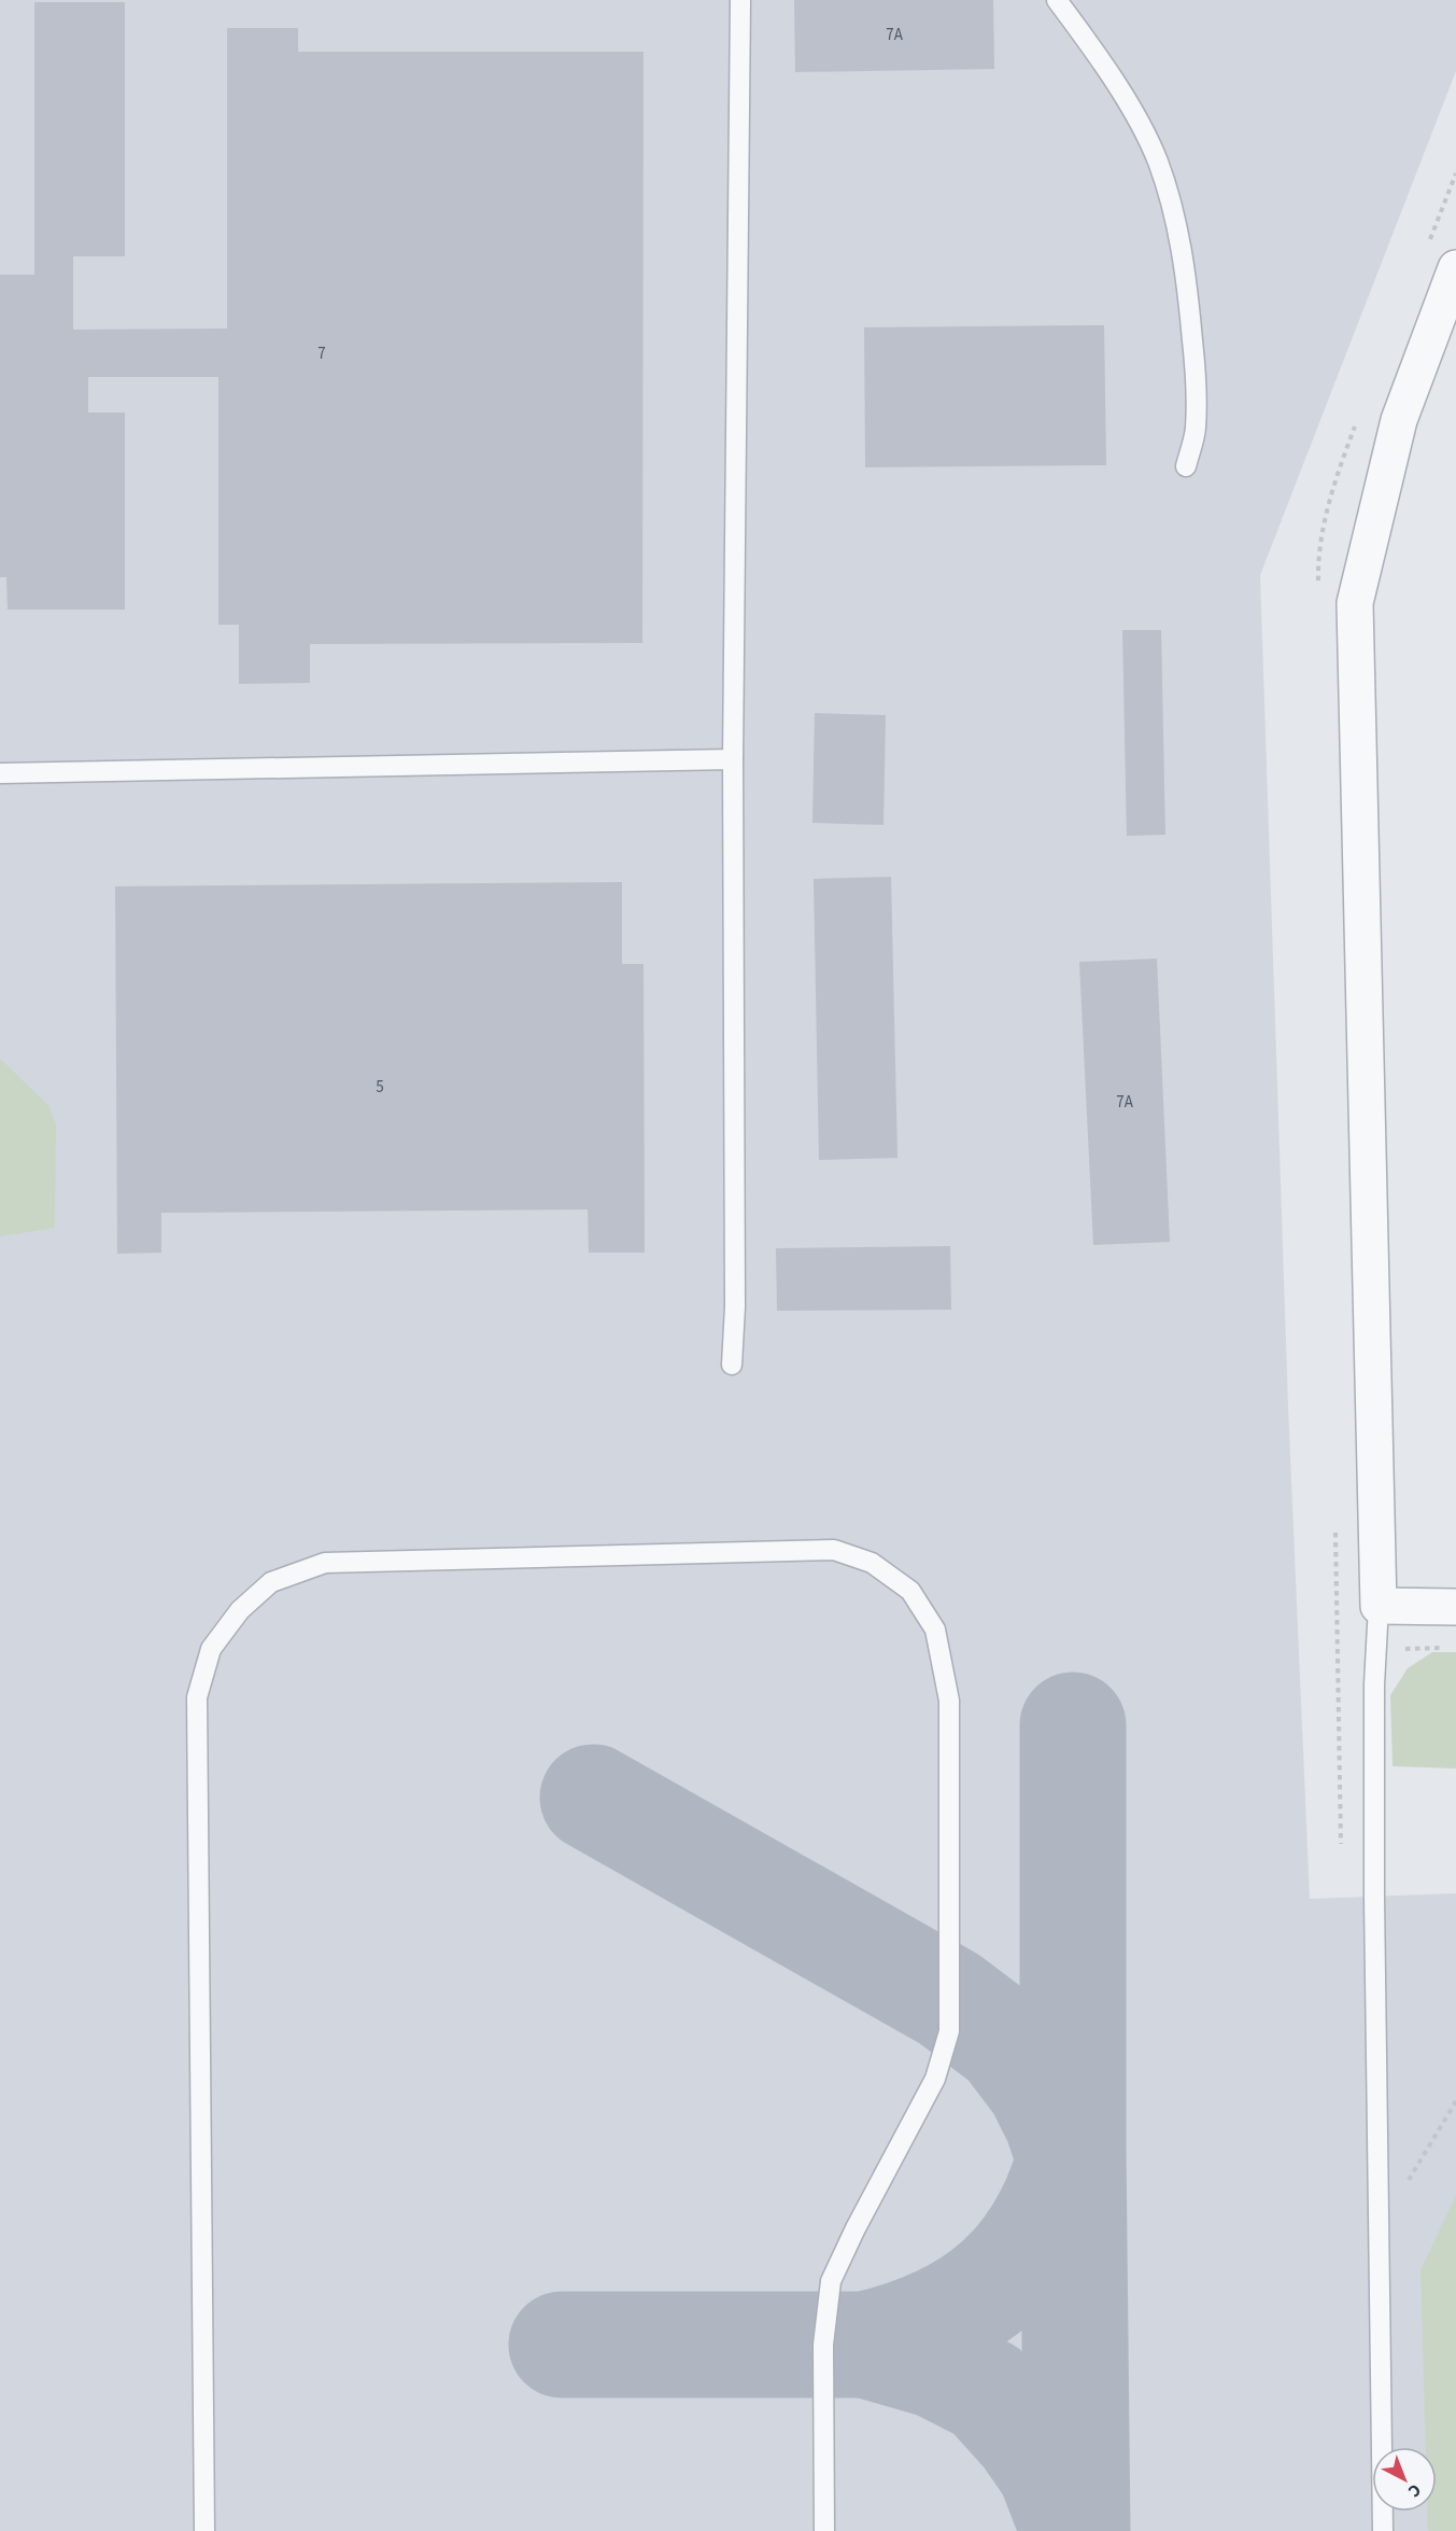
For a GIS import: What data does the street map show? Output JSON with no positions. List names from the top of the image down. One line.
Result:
{"house_numbers":["7А","7","5","7А"],"north":"bottom right"}
